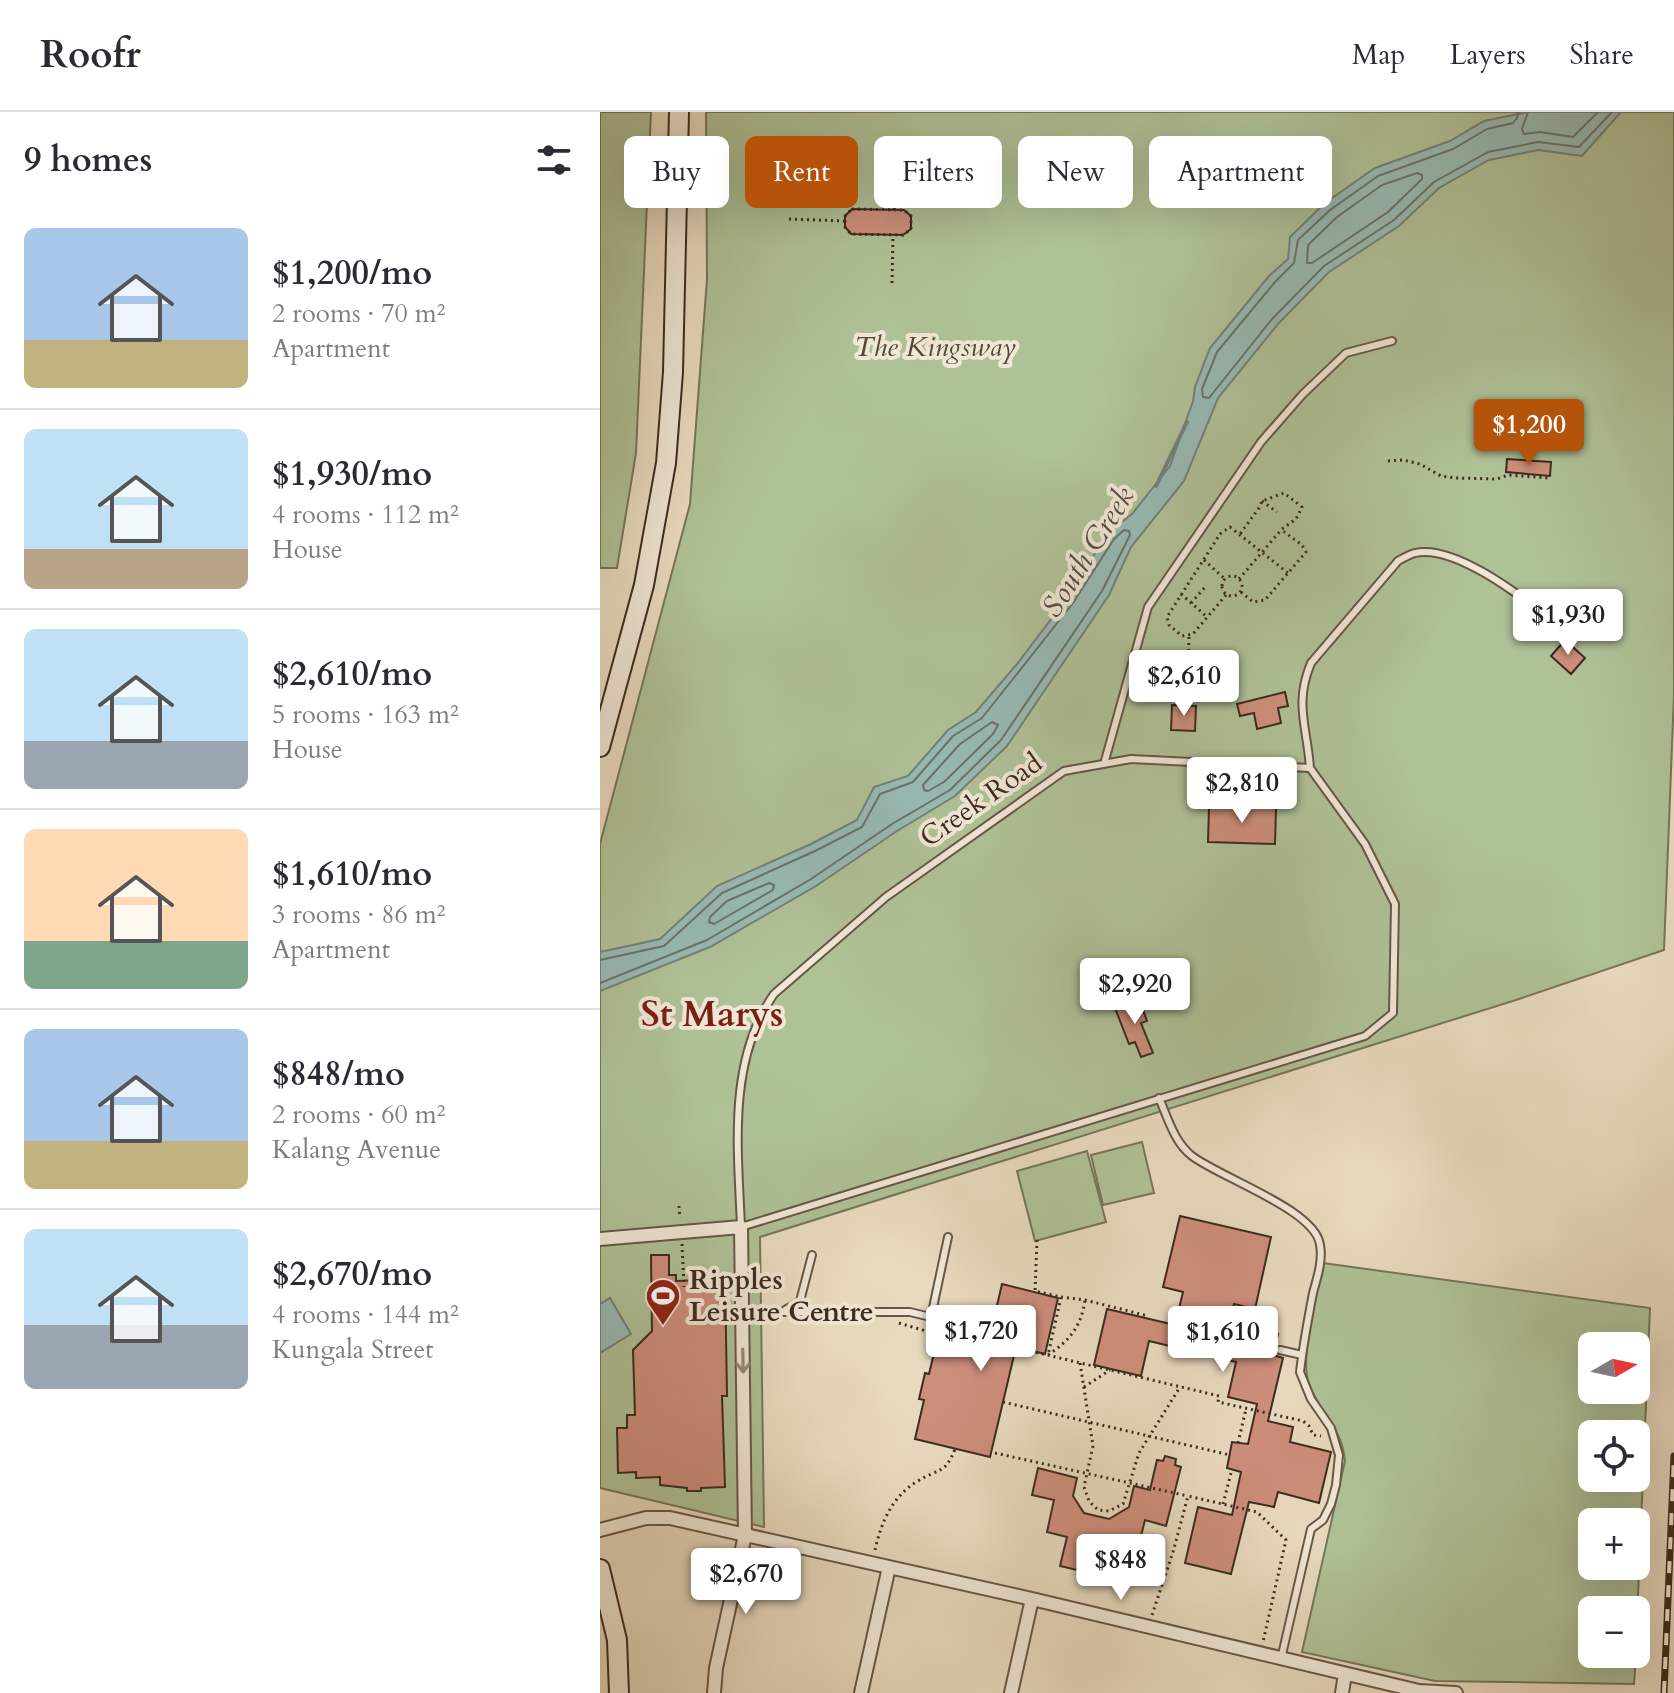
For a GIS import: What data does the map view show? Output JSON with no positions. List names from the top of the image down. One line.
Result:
{"streets":{"lane":["Creek Road"]},"districts":["St Marys"],"water":["South Creek"],"parks":["The Kingsway"],"places":{"sports":["Ripples Leisure Centre"]},"north":"right","page":{"header":"Roofr","nav":["Map","Layers","Share"],"heading":"9 homes","chip":["Buy","Rent","Filters","New","Apartment"],"list":[{"name":"$1,200/mo","note":"2 rooms · 70 m² · Apartment"},{"name":"$1,930/mo","note":"4 rooms · 112 m² · House"},{"name":"$2,610/mo","note":"5 rooms · 163 m² · House"},{"name":"$1,610/mo","note":"3 rooms · 86 m² · Apartment"},{"name":"$848/mo","note":"2 rooms · 60 m² · Kalang Avenue"},{"name":"$2,670/mo","note":"4 rooms · 144 m² · Kungala Street"}],"price":["$1,200","$1,930","$2,610","$2,810","$2,920","$1,720","$1,610","$848","$2,670"],"map_buttons":["+","−"]}}
